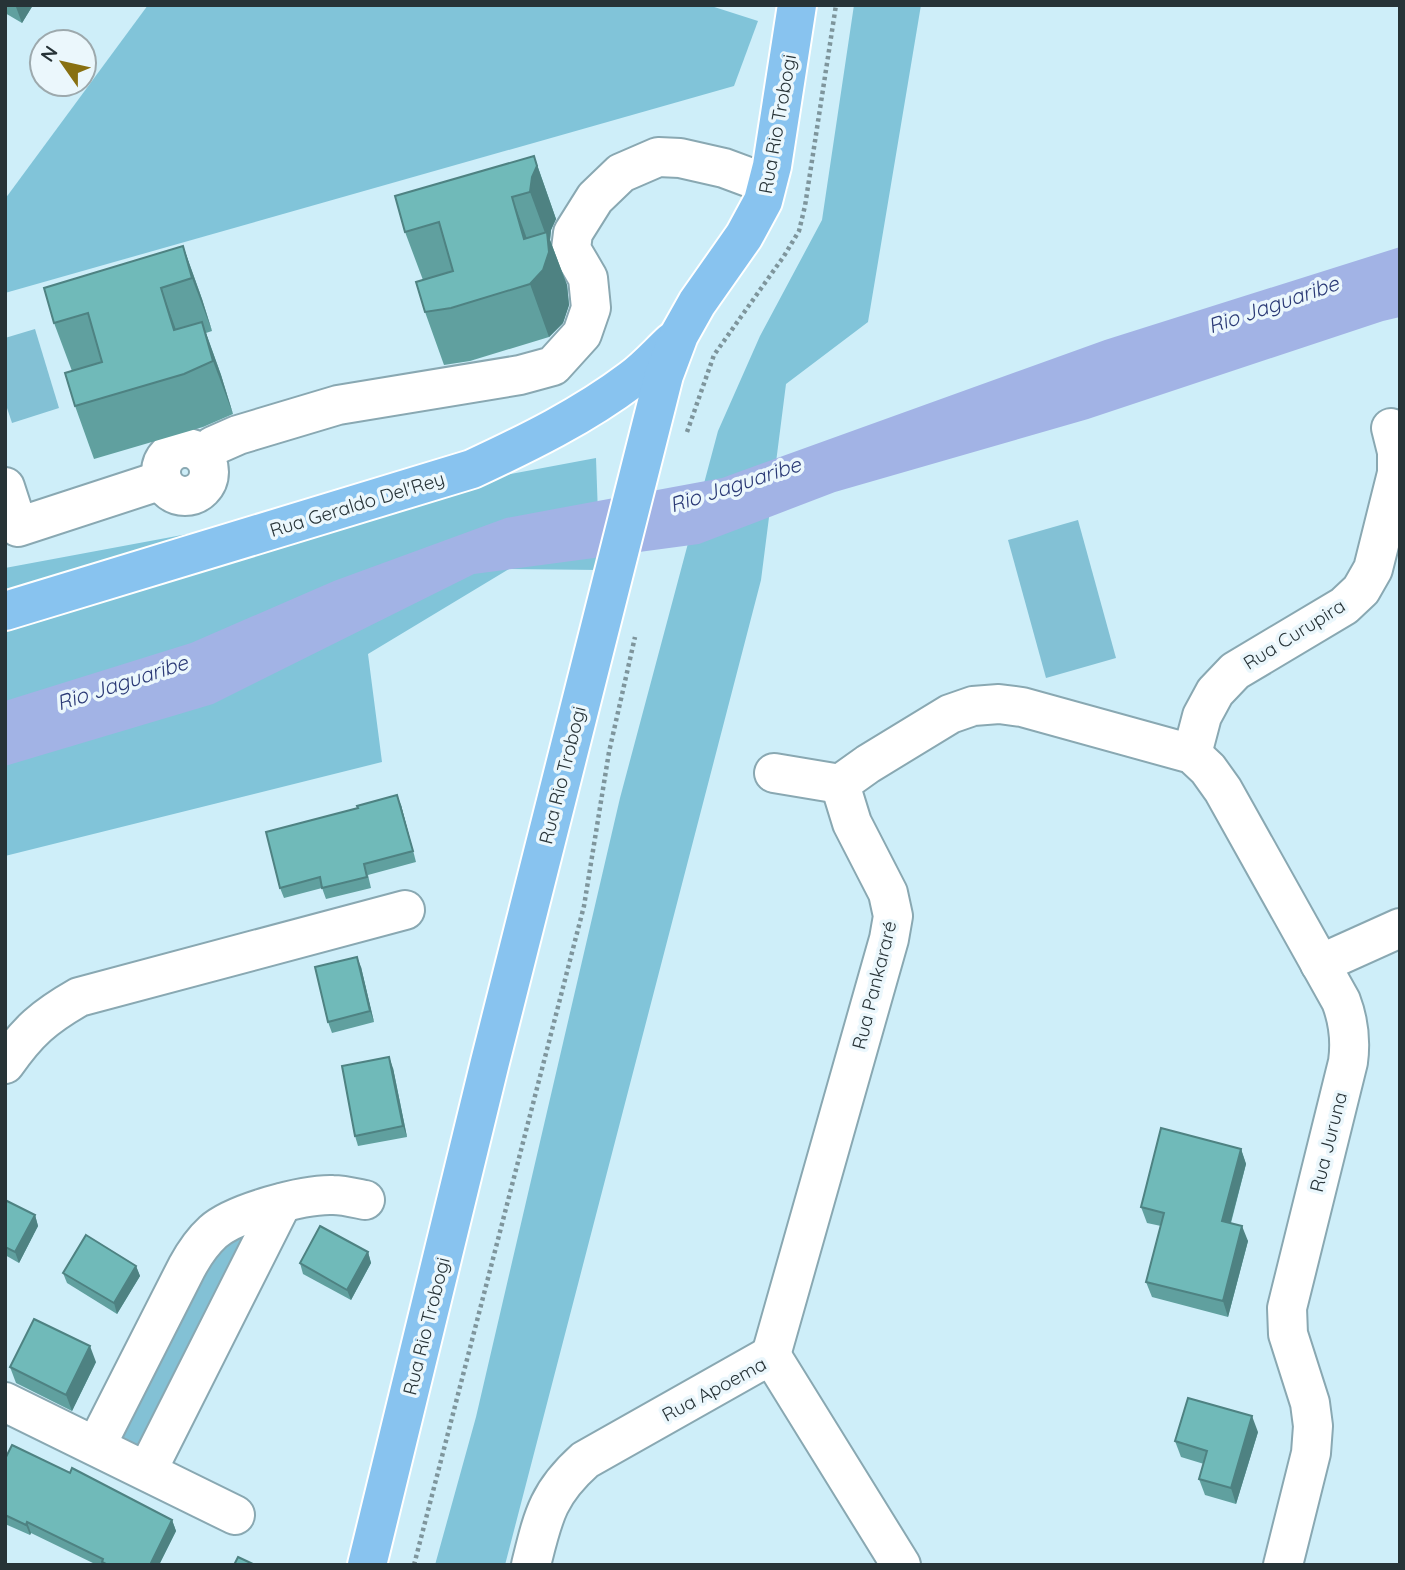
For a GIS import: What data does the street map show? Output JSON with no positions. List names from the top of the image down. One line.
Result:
{"streets":{"main road":["Rua Rio Trobogi","Rua Geraldo Del'Rey"],"street":["Rua Curupira","Rua Pankararé","Rua Juruna","Rua Apoema"]},"crossings":[["Rua Rio Trobogi","Rua Geraldo Del'Rey"],["Rua Curupira","Rua Juruna"],["Rua Pankararé","Rua Apoema"]],"water":["Rio Jaguaribe"],"north":"top left"}
